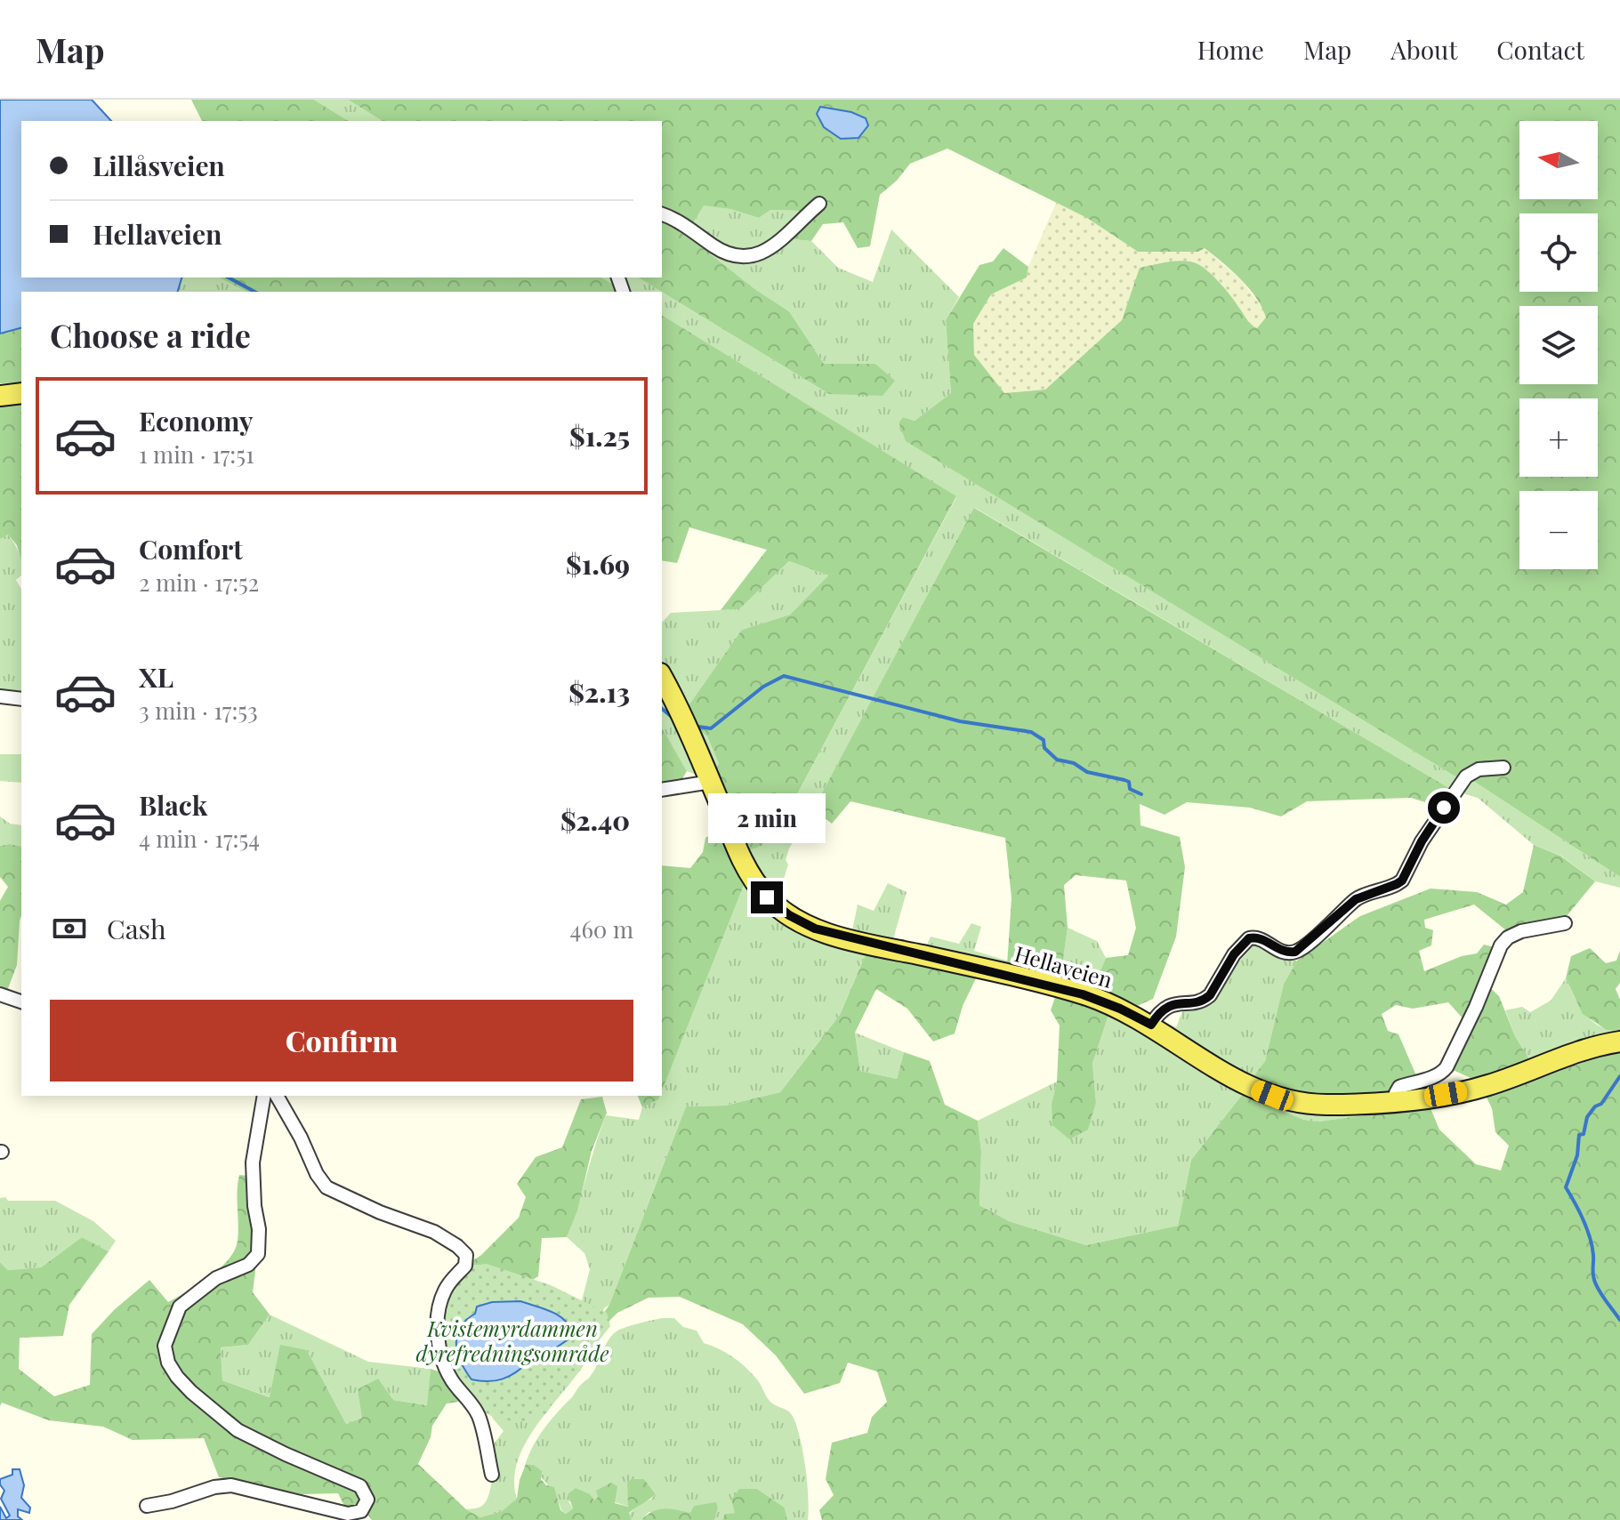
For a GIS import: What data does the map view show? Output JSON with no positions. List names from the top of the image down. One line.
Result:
{"streets":{"main road":["Hellaveien"]},"parks":["Kvistemyrdammen dyrefredningsområde"],"north":"left","page":{"header":"Map","nav":["Home","Map","About","Contact"],"map_buttons":["+","−"],"banner":["Lillåsveien","Hellaveien"],"heading":"Choose a ride","list":[{"name":"Economy","note":"1 min · 17:51","value":"$1.25"},{"name":"Comfort","note":"2 min · 17:52","value":"$1.69"},{"name":"XL","note":"3 min · 17:53","value":"$2.13"},{"name":"Black","note":"4 min · 17:54","value":"$2.40"}],"bubble":"2 min","pay":["Cash","460 m"],"buttons":"Confirm"}}
